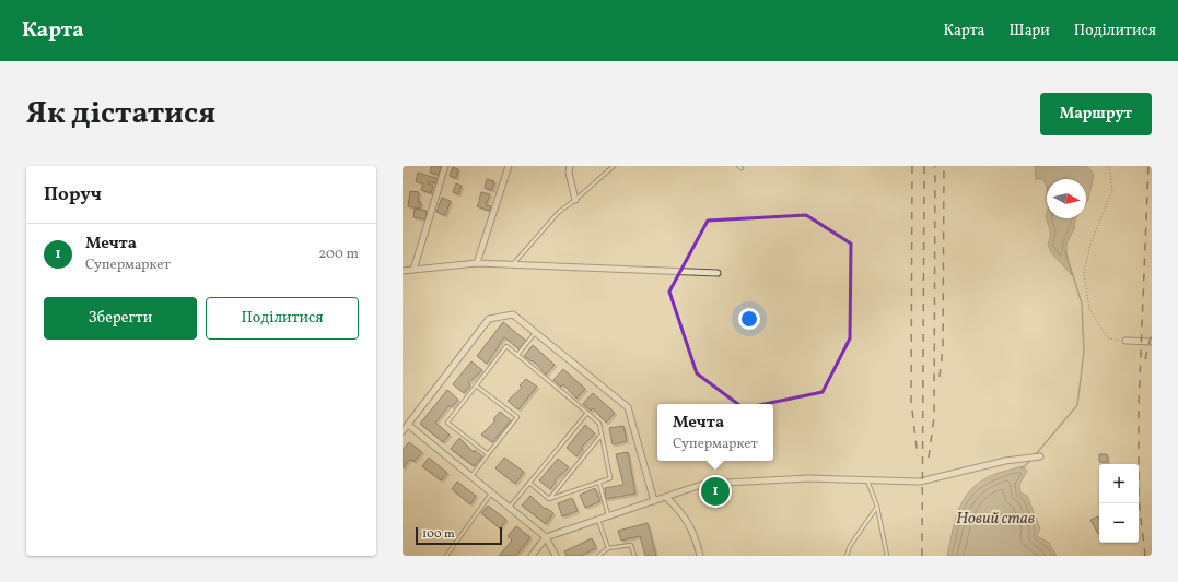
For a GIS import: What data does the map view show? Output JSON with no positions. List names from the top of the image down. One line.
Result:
{"water":["Новий став"],"scale_bar":"100 m","north":"right","page":{"header":"Карта","nav":["Карта","Шари","Поділитися"],"title":"Як дістатися","buttons":["Маршрут",["Зберегти","Поділитися"]],"heading":"Поруч","list":[{"mark":"1","name":"Мечта","note":"Супермаркет","value":"200 m"}],"popup":["Мечта","Супермаркет"],"map_buttons":["+","−"],"pins":"1","scale":"100 m"}}
